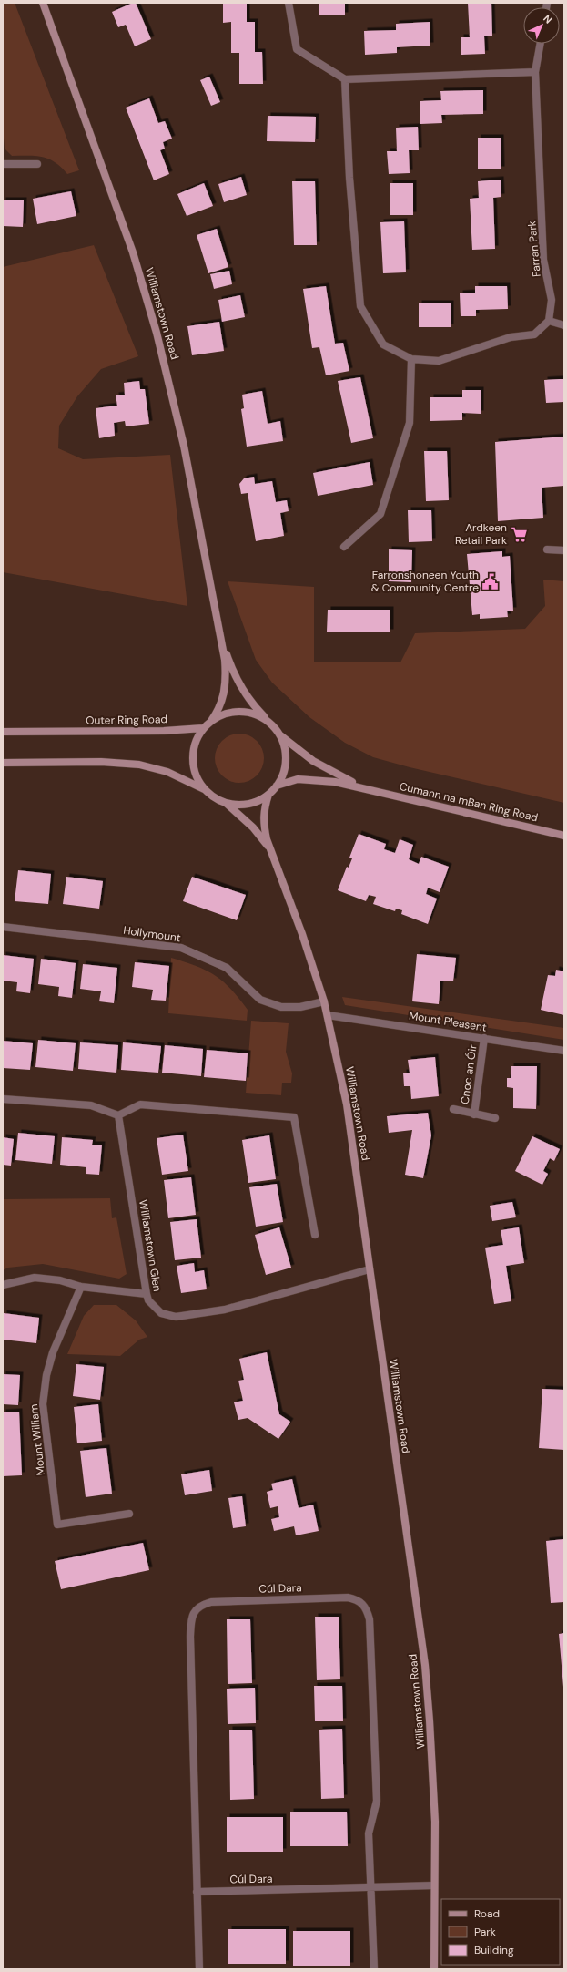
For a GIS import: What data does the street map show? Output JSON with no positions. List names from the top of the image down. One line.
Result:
{"streets":{"street":["Farran Park","Williamstown Road","Outer Ring Road","Cumann na mBan Ring Road","Hollymount","Mount Pleasent","Cnoc an Óir","Williamstown Glen","Mount William","Cúl Dara"]},"crossings":[["Williamstown Road","Outer Ring Road"],["Williamstown Road","Cumann na mBan Ring Road"],["Williamstown Road","Hollymount"],["Williamstown Road","Mount Pleasent"],["Williamstown Road","Williamstown Glen"],["Williamstown Road","Cúl Dara"],["Outer Ring Road","Cumann na mBan Ring Road"],["Mount Pleasent","Cnoc an Óir"]],"places":{"supermarket":["Ardkeen Retail Park"],"public building":["Farronshoneen Youth & Community Centre"]},"legend":["Road","Park","Building"],"north":"top right"}
